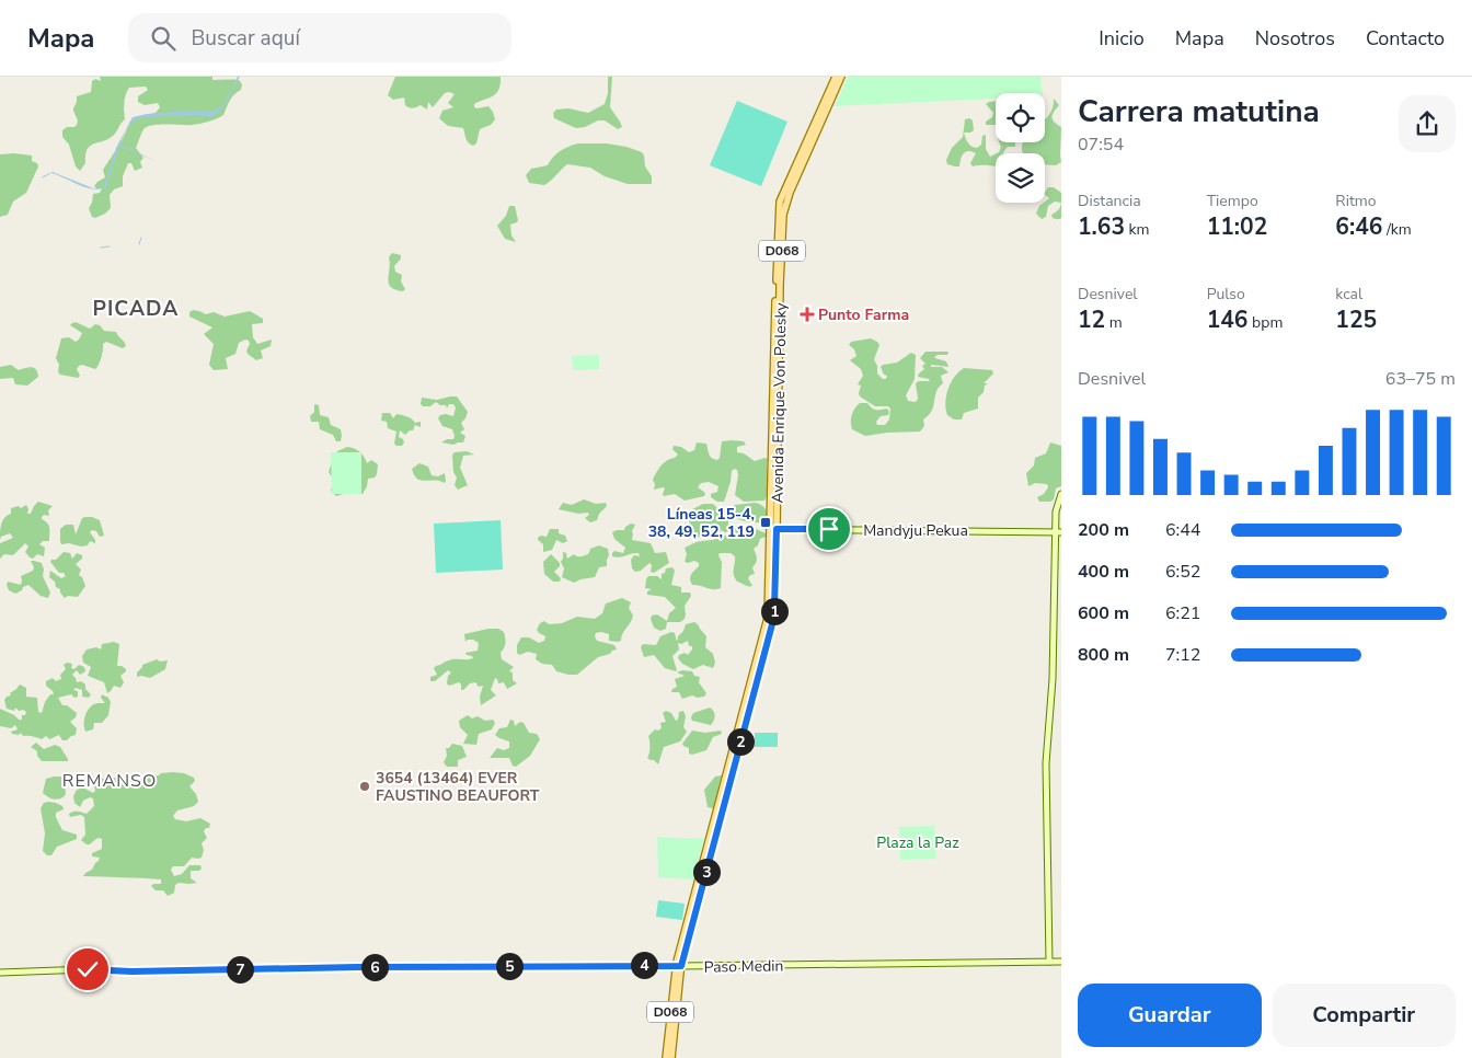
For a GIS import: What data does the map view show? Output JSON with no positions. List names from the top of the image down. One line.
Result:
{"streets":{"main road":["D068","Avenida Enrique Von Polesky"],"street":["Mandyju Pekua","Paso Medin"]},"crossings":[["Avenida Enrique Von Polesky","Mandyju Pekua"],["Avenida Enrique Von Polesky","Paso Medin"]],"districts":["PICADA","REMANSO"],"parks":["Plaza la Paz"],"places":{"health":["Punto Farma"],"transit":["Líneas 15-4, 38, 49, 52, 119"],"other":["3654 (13464) EVER FAUSTINO BEAUFORT"]},"page":{"header":"Mapa","search":"Buscar aquí","nav":["Inicio","Mapa","Nosotros","Contacto"],"heading":["Carrera matutina","07:54"],"stats":[["Distancia","1.63 km"],["Tiempo","11:02"],["Ritmo","6:46 /km"],["Desnivel","12 m"],["Pulso","146 bpm"],["kcal","125"]],"chart":["Desnivel","63–75 m"],"list":[{"name":"200 m","note":"6:44"},{"name":"400 m","note":"6:52"},{"name":"600 m","note":"6:21"},{"name":"800 m","note":"7:12"}],"pins":["1","2","3","4","5","6","7"],"buttons":["Guardar","Compartir"]}}
